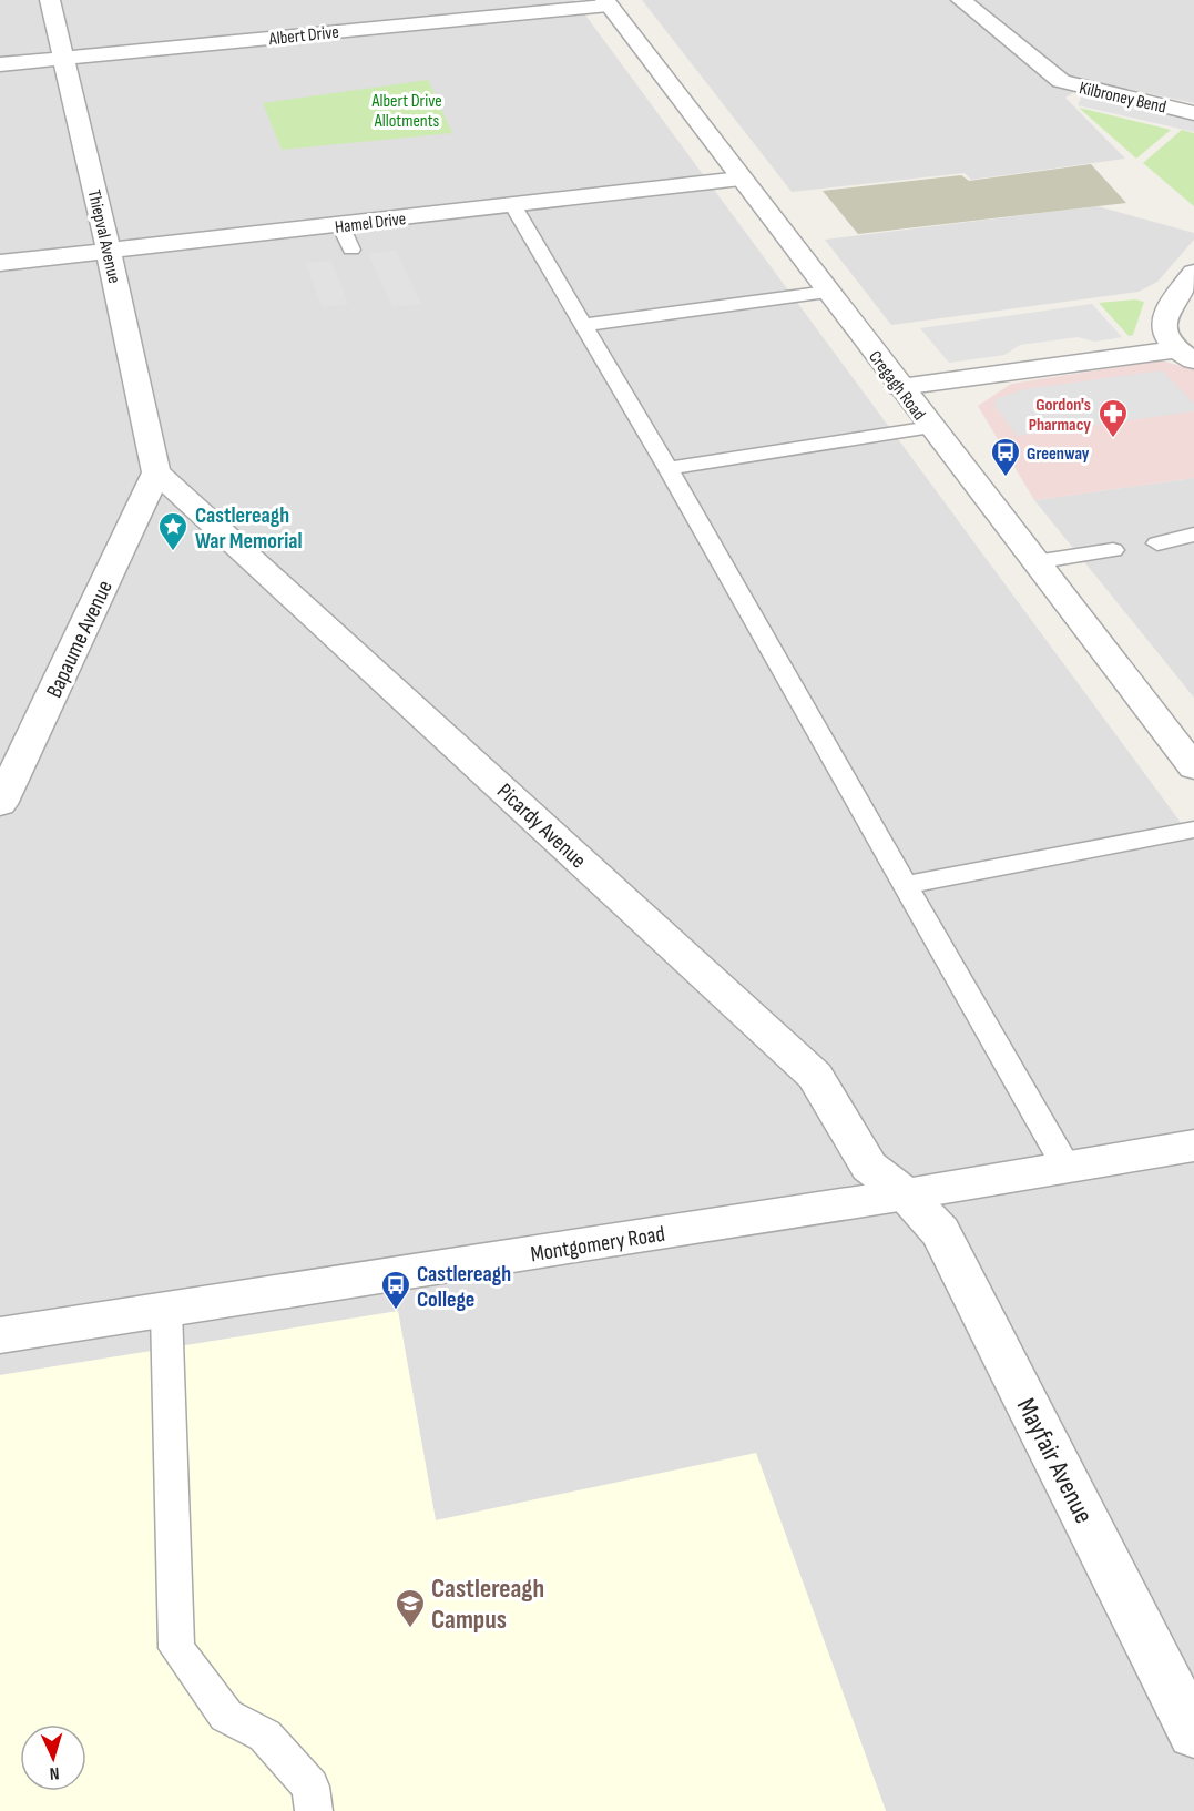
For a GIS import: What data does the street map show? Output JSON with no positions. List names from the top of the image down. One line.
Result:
{"streets":{"street":["Albert Drive","Kilbroney Bend","Hamel Drive","Thiepval Avenue","Cregagh Road","Bapaume Avenue","Picardy Avenue","Montgomery Road","Mayfair Avenue"]},"crossings":[["Albert Drive","Thiepval Avenue"],["Albert Drive","Cregagh Road"],["Hamel Drive","Thiepval Avenue"],["Hamel Drive","Cregagh Road"],["Thiepval Avenue","Bapaume Avenue"],["Thiepval Avenue","Picardy Avenue"],["Bapaume Avenue","Picardy Avenue"],["Picardy Avenue","Montgomery Road"],["Picardy Avenue","Mayfair Avenue"],["Montgomery Road","Mayfair Avenue"]],"parks":["Albert Drive Allotments"],"places":{"pharmacy":["Gordon's Pharmacy"],"bus stop":["Greenway","Castlereagh College"],"place":["Castlereagh War Memorial"],"school or university":["Castlereagh Campus"]},"north":"bottom"}
